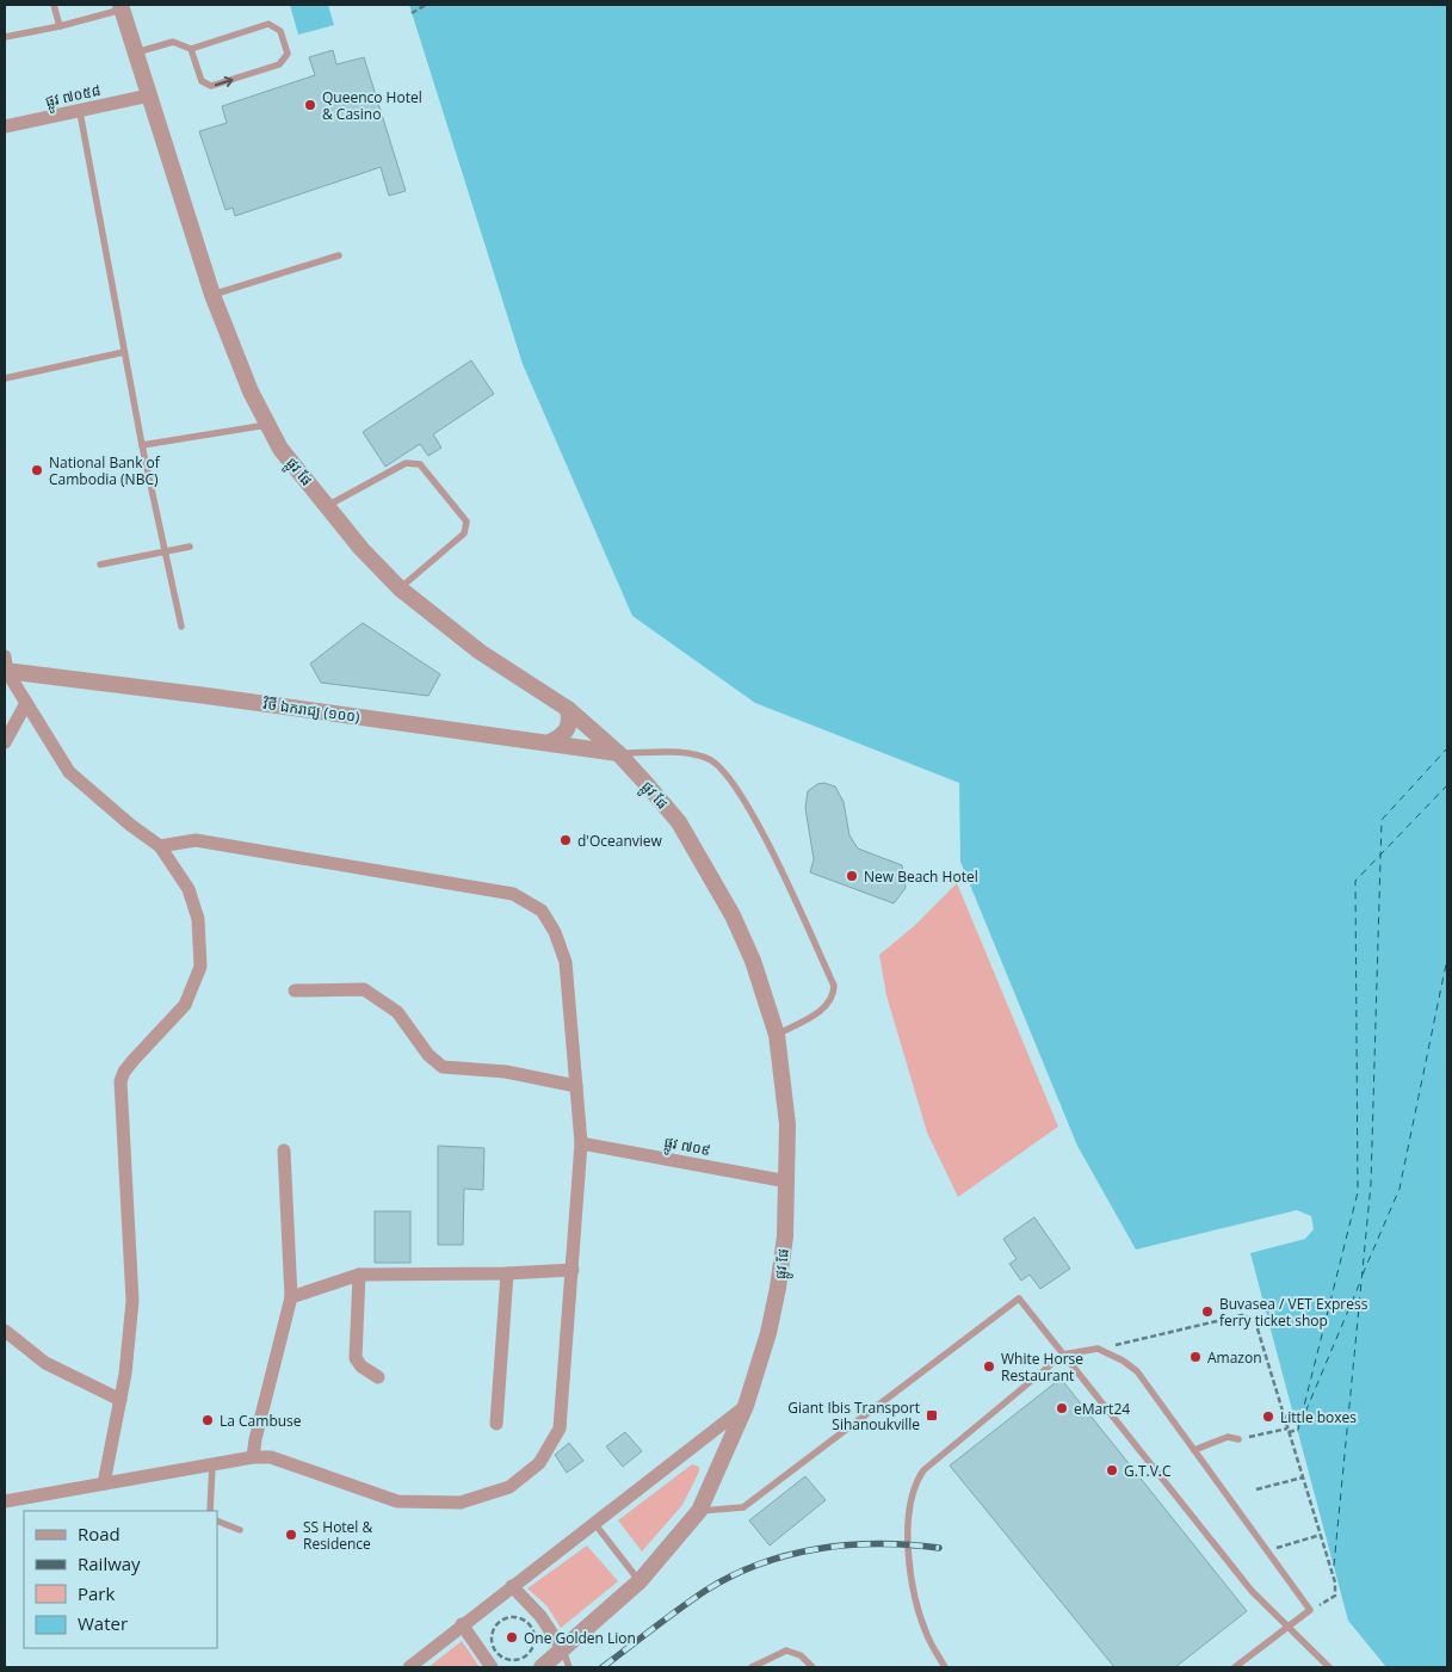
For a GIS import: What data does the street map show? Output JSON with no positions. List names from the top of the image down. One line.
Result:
{"streets":{"street":["ផ្លូវ ៧០៥៨","ផ្លូវ ផែ","វិថី ឯករាជ្យ (១០០)","ផ្លូវ ៧០៩"]},"crossings":[["ផ្លូវ ៧០៥៨","ផ្លូវ ផែ"],["ផ្លូវ ផែ","វិថី ឯករាជ្យ (១០០)"],["ផ្លូវ ផែ","ផ្លូវ ៧០៩"]],"places":{"other":["Queenco Hotel & Casino","National Bank of Cambodia (NBC)","d'Oceanview","New Beach Hotel","Buvasea / VET Express ferry ticket shop","Amazon","White Horse Restaurant","eMart24","Little boxes","La Cambuse","G.T.V.C","SS Hotel & Residence","One Golden Lion"],"transit":["Giant Ibis Transport Sihanoukville"]},"legend":["Road","Railway","Park","Water"]}
